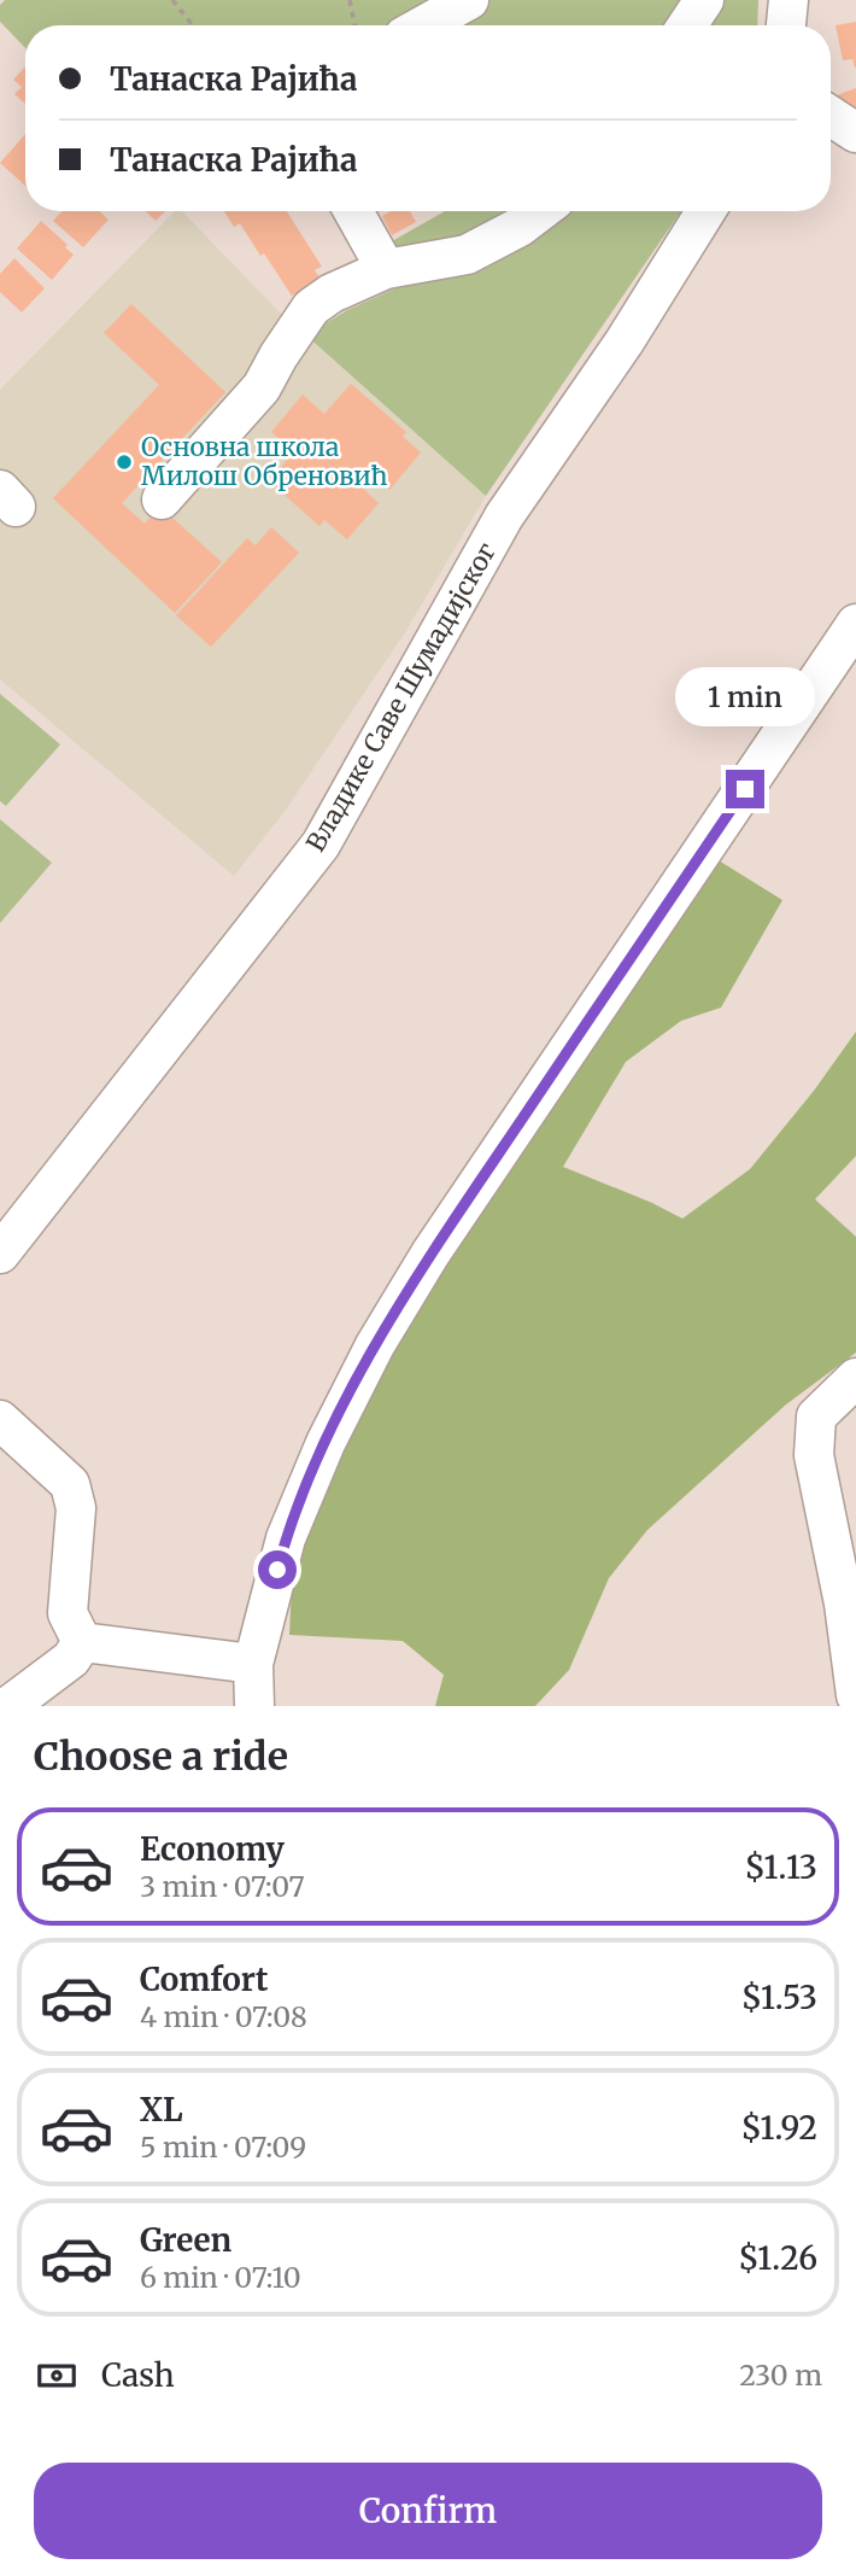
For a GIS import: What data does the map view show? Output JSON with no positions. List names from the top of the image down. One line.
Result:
{"streets":{"street":["Владике Саве Шумадијског"]},"places":["Основна школа Милош Обреновић"],"page":{"banner":["Танаска Рајића","Танаска Рајића"],"bubble":"1 min","heading":"Choose a ride","list":[{"name":"Economy","note":"3 min · 07:07","value":"$1.13"},{"name":"Comfort","note":"4 min · 07:08","value":"$1.53"},{"name":"XL","note":"5 min · 07:09","value":"$1.92"},{"name":"Green","note":"6 min · 07:10","value":"$1.26"}],"pay":["Cash","230 m"],"buttons":"Confirm"}}
